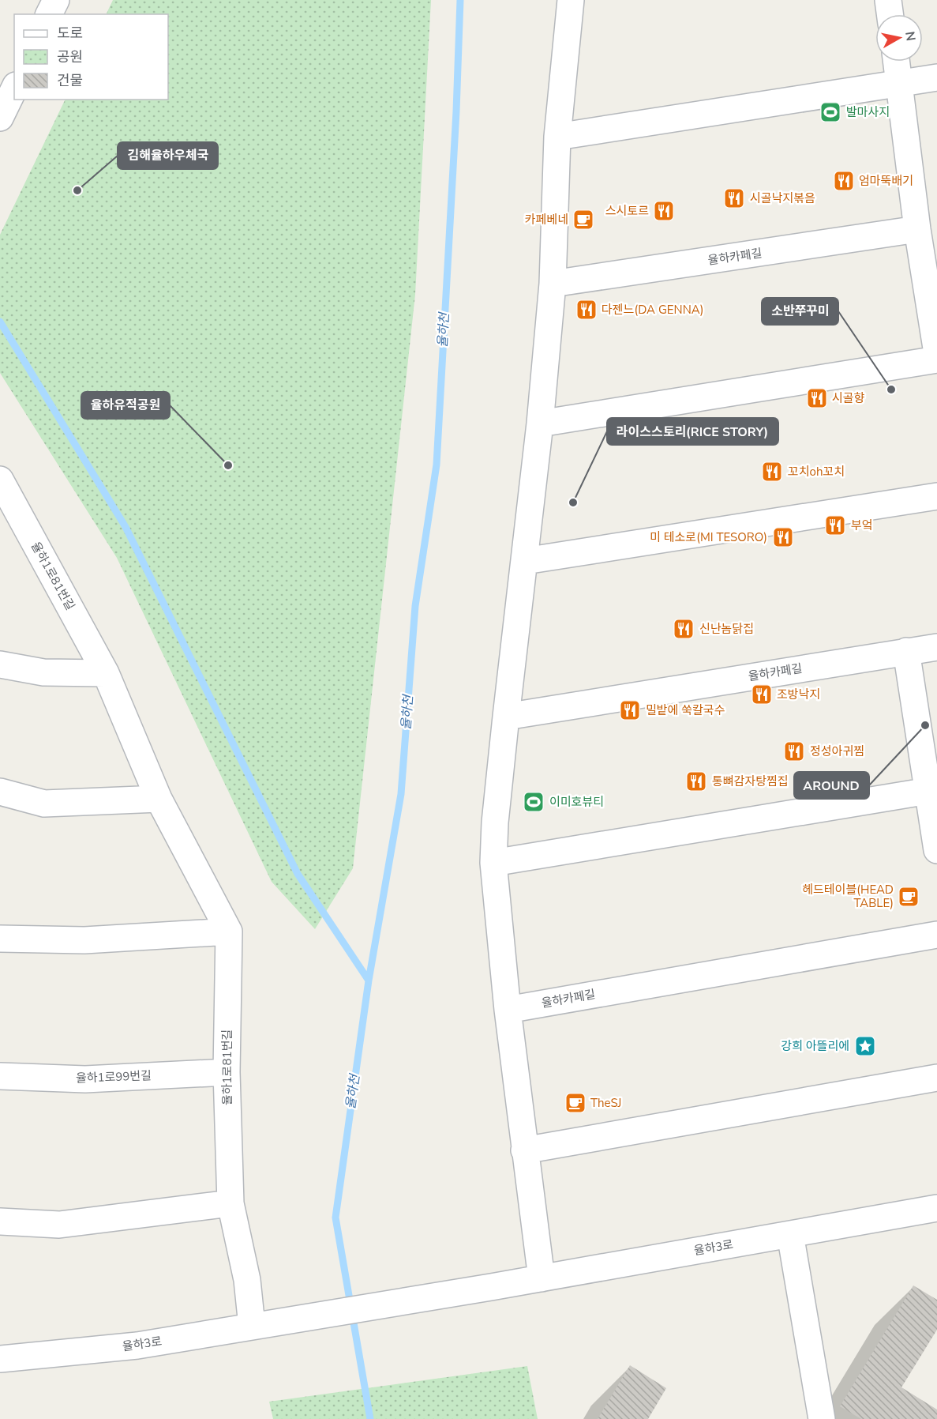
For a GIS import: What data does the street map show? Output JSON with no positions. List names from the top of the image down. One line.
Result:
{"streets":{"street":["율하카페길","율하1로81번길","율하1로99번길","율하3로"]},"crossings":[["율하1로81번길","율하1로99번길"],["율하1로81번길","율하3로"]],"water":["율하천"],"places":{"sports":["발마사지","이미호뷰티"],"restaurant":["엄마뚝배기","시골낙지볶음","스시토르","다젠느(DA GENNA)","시골향","꼬치oh꼬치","부엌","미 테소로(MI TESORO)","신난놈닭집","조방낙지","밀밭에 쑥칼국수","정성아귀찜","통뼈감자탕찜집"],"other":["김해율하우체국","소반쭈꾸미","율하유적공원","라이스스토리(RICE STORY)","AROUND"],"cafe":["카페베네","헤드테이블(HEAD TABLE)","TheSJ"],"place":["강희 아뜰리에"]},"legend":["도로","공원","건물"],"north":"right"}
